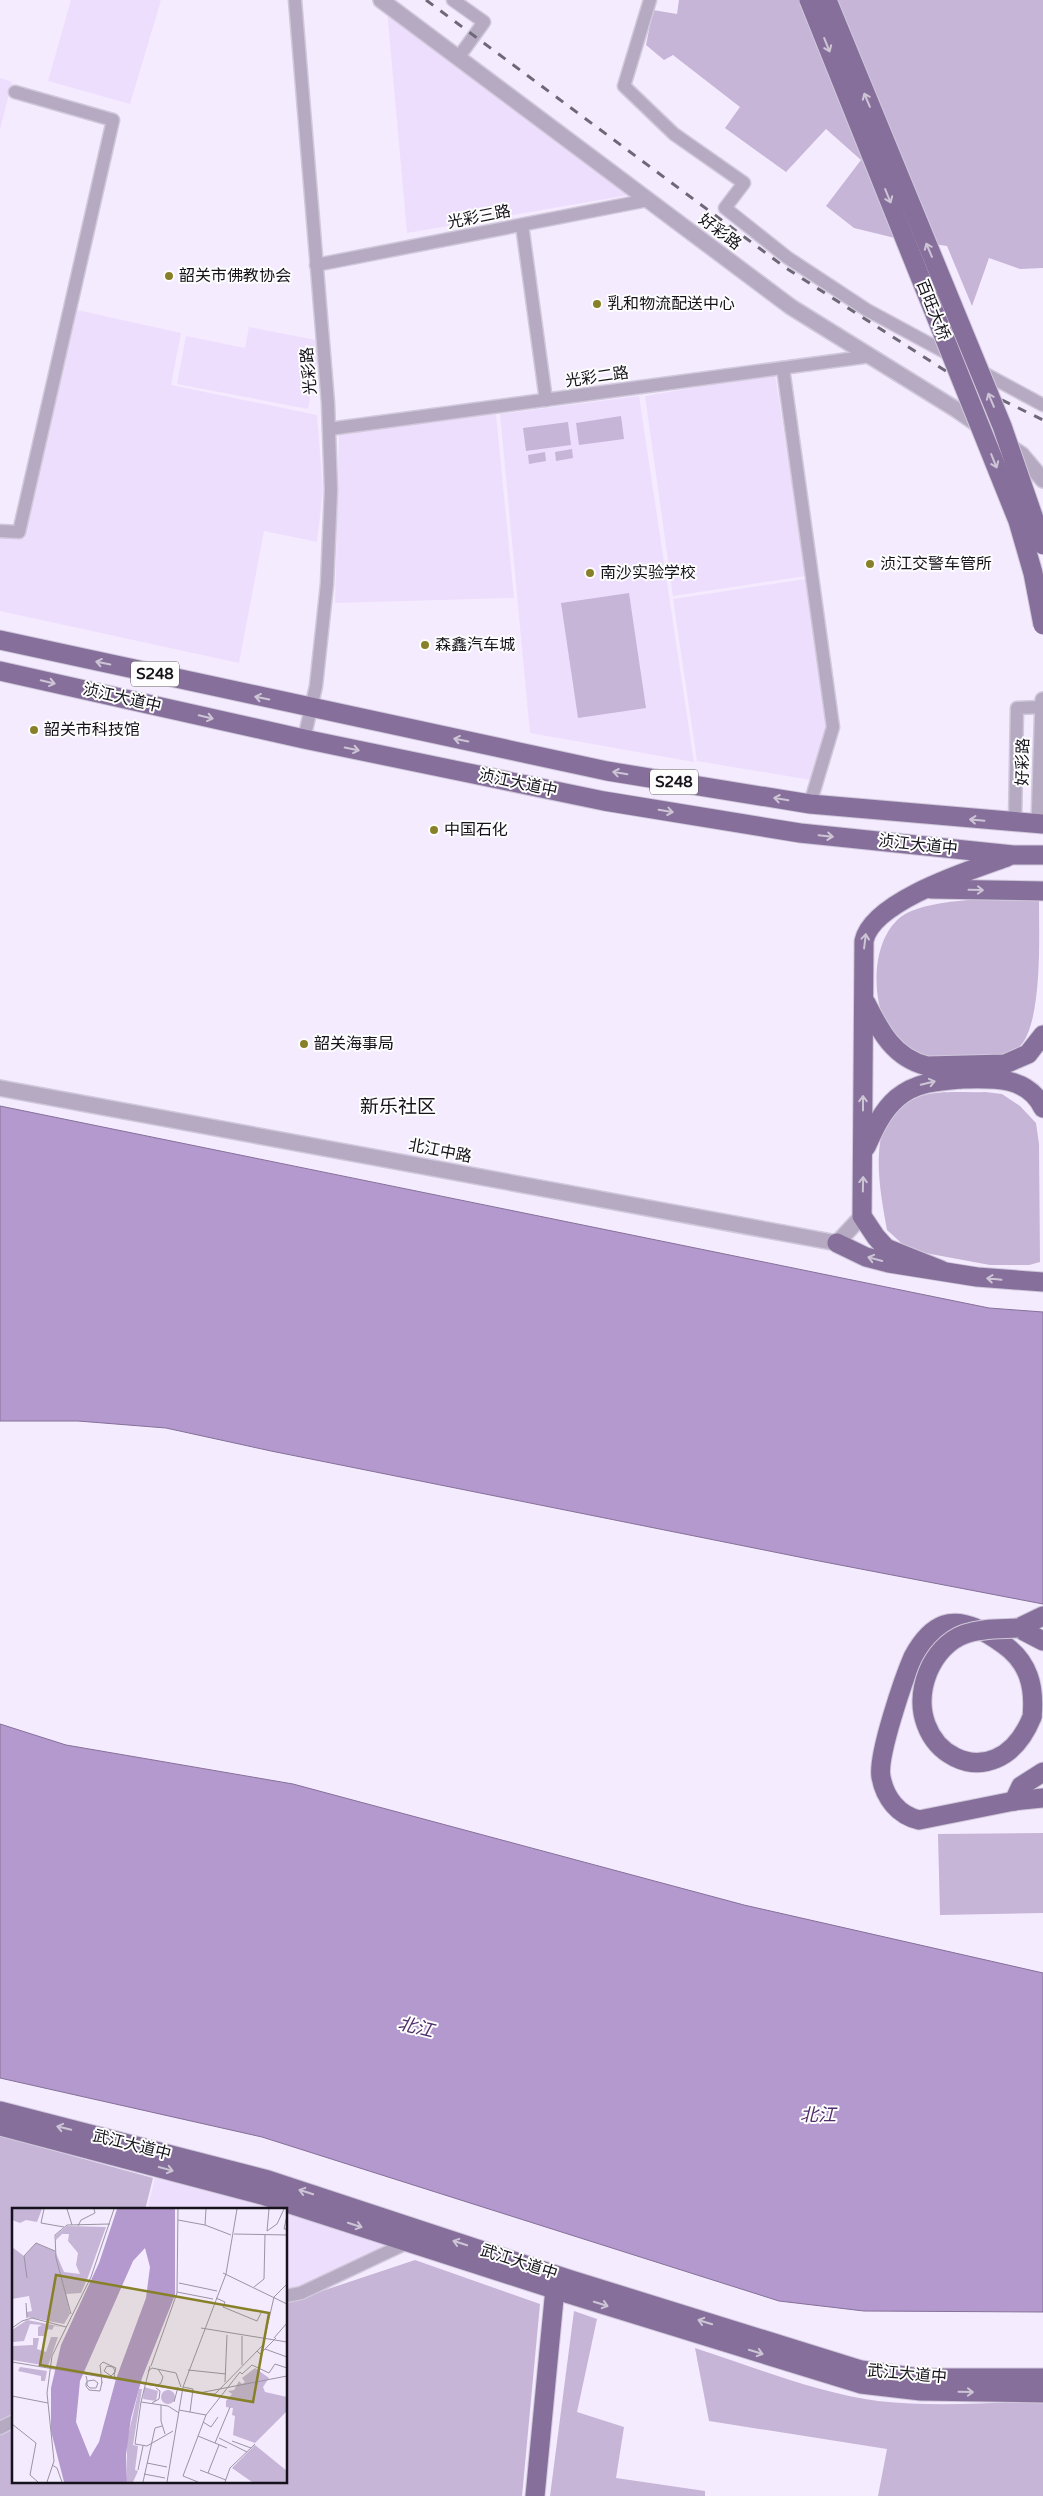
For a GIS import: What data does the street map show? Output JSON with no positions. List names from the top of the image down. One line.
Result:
{"streets":{"main road":["百旺大桥","S248","浈江大道中","武江大道中"],"street":["光彩三路","好彩路","光彩路","光彩二路","北江中路"]},"crossings":[["光彩三路","好彩路"],["光彩三路","光彩路"],["好彩路","光彩二路"],["好彩路","浈江大道中"],["光彩路","光彩二路"],["光彩路","浈江大道中"]],"districts":["新乐社区"],"water":["北江"],"places":["韶关市佛教协会","乳和物流配送中心","浈江交警车管所","南沙实验学校","森鑫汽车城","韶关市科技馆","中国石化","韶关海事局"]}
